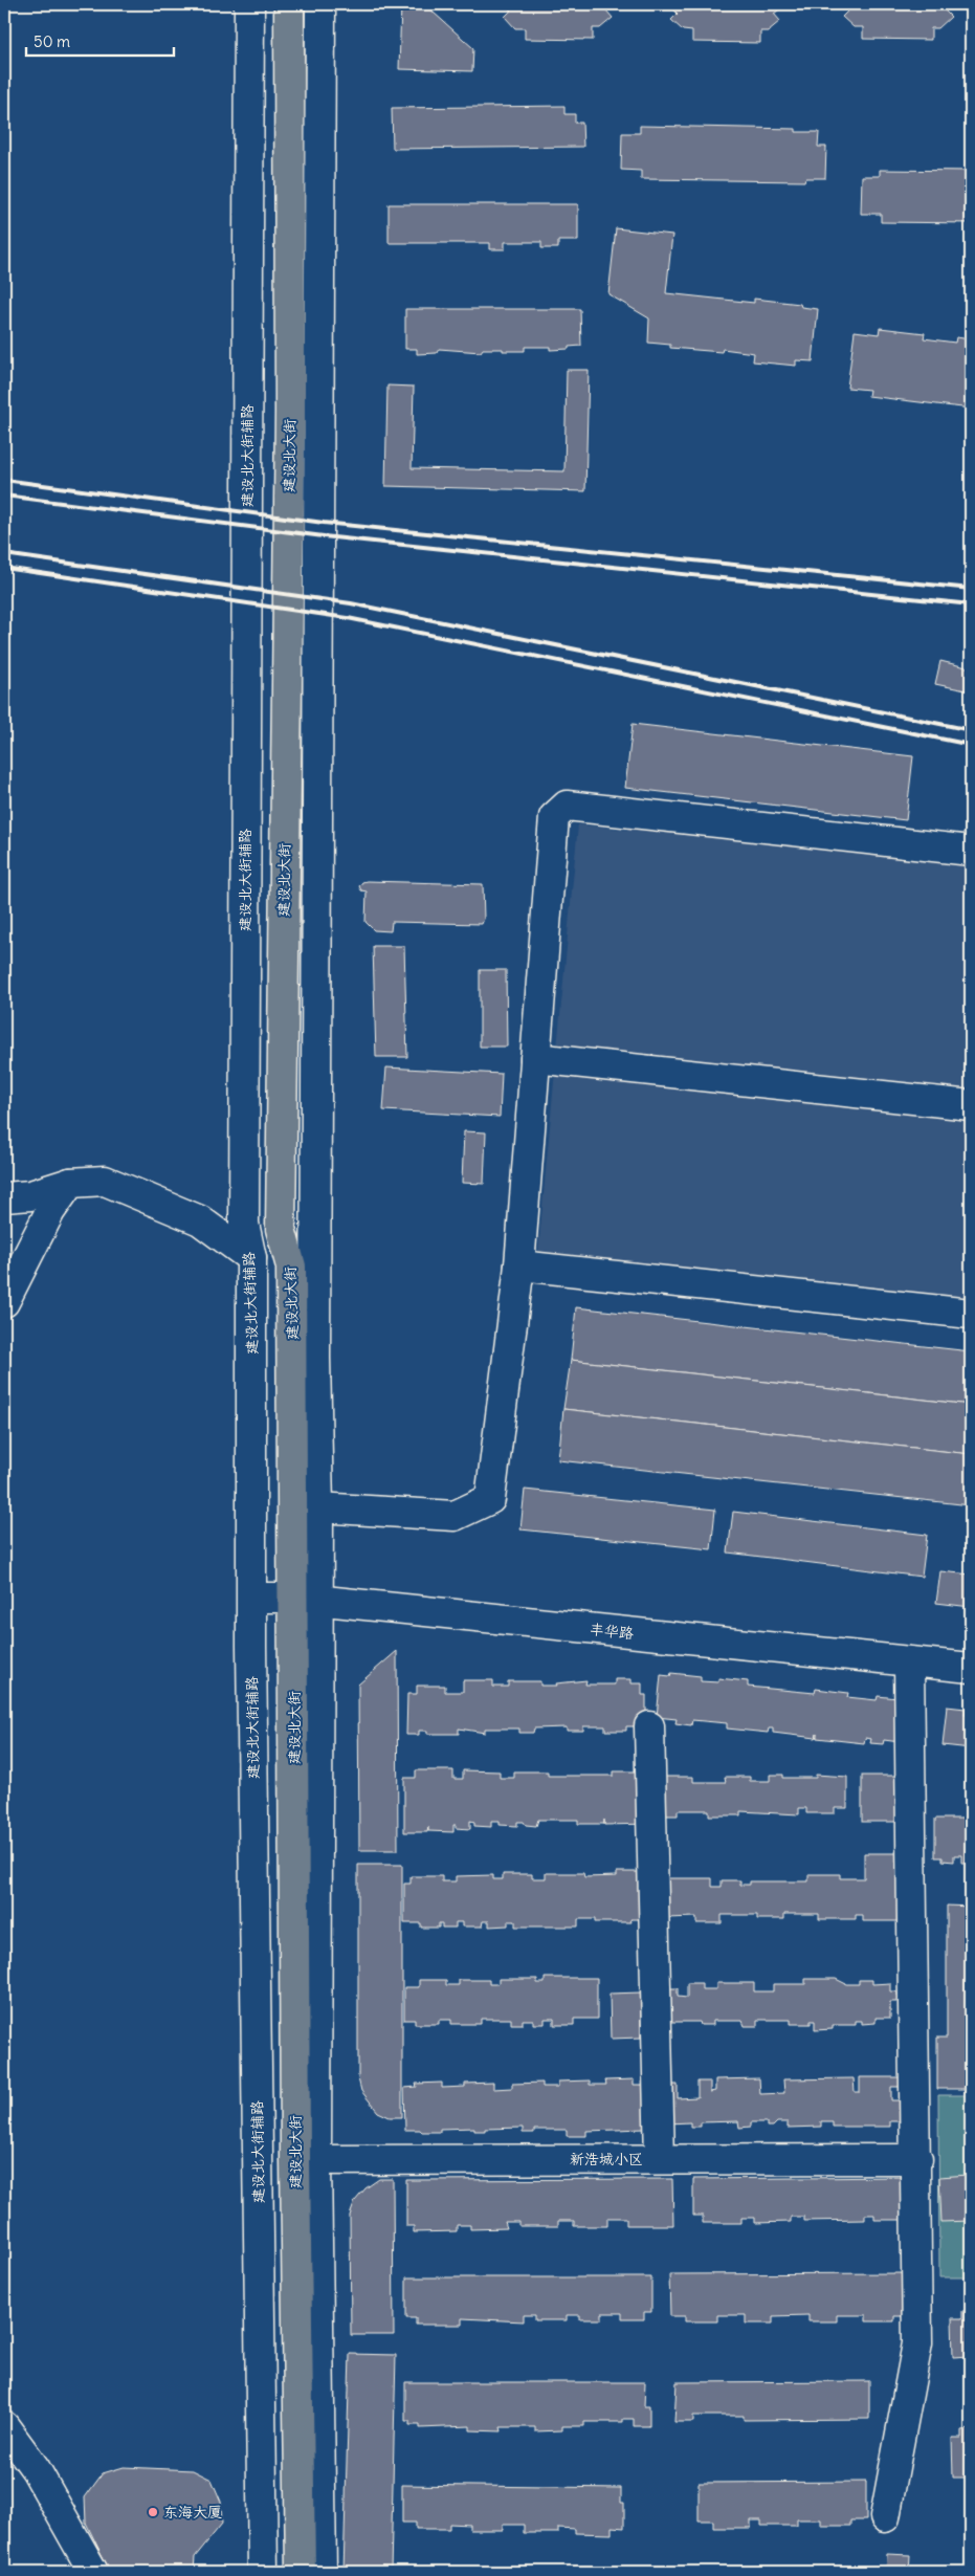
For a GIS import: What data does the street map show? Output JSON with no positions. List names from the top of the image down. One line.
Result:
{"streets":{"main road":["建设北大街"],"street":["建设北大街辅路","丰华路","新浩城小区"]},"crossings":[["建设北大街辅路","建设北大街"],["建设北大街辅路","丰华路"],["建设北大街","丰华路"],["建设北大街","新浩城小区"]],"places":["东海大厦"],"scale_bar":"50 m"}
